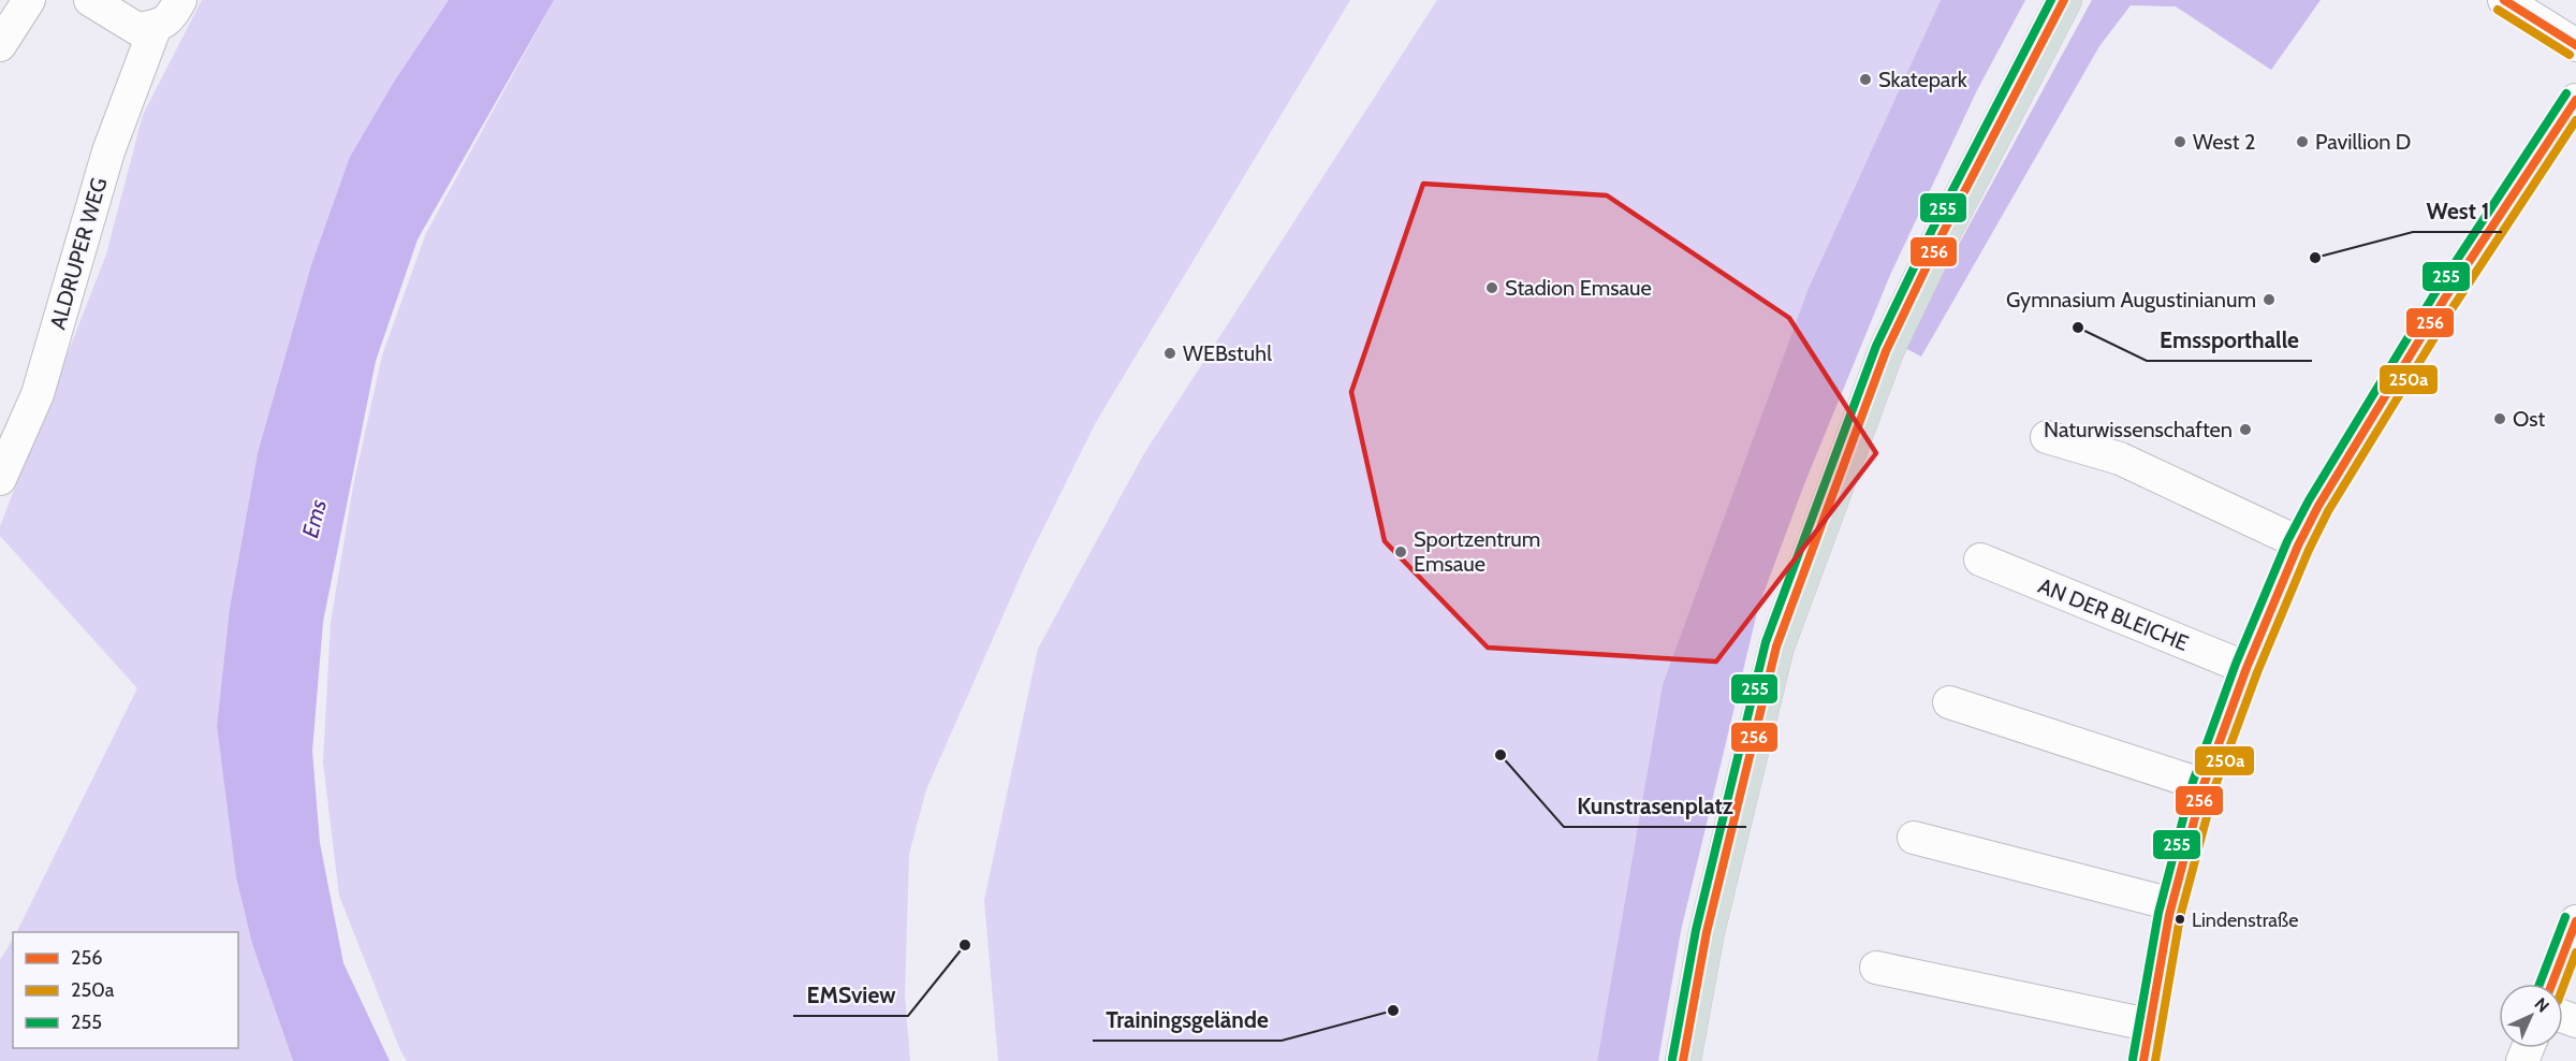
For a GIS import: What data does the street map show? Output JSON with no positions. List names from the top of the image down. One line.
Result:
{"streets":{"street":["ALDRUPER WEG","AN DER BLEICHE"]},"water":["Ems"],"places":["Skatepark","West 2","Pavillion D","West 1","Stadion Emsaue","Gymnasium Augustinianum","Emssporthalle","WEBstuhl","Ost","Naturwissenschaften","Sportzentrum Emsaue","Kunstrasenplatz","Lindenstraße","EMSview","Trainingsgelände"],"lines":["transit line 256","transit line 255","transit line 250a"],"legend":["256","250a","255"],"north":"top right"}
